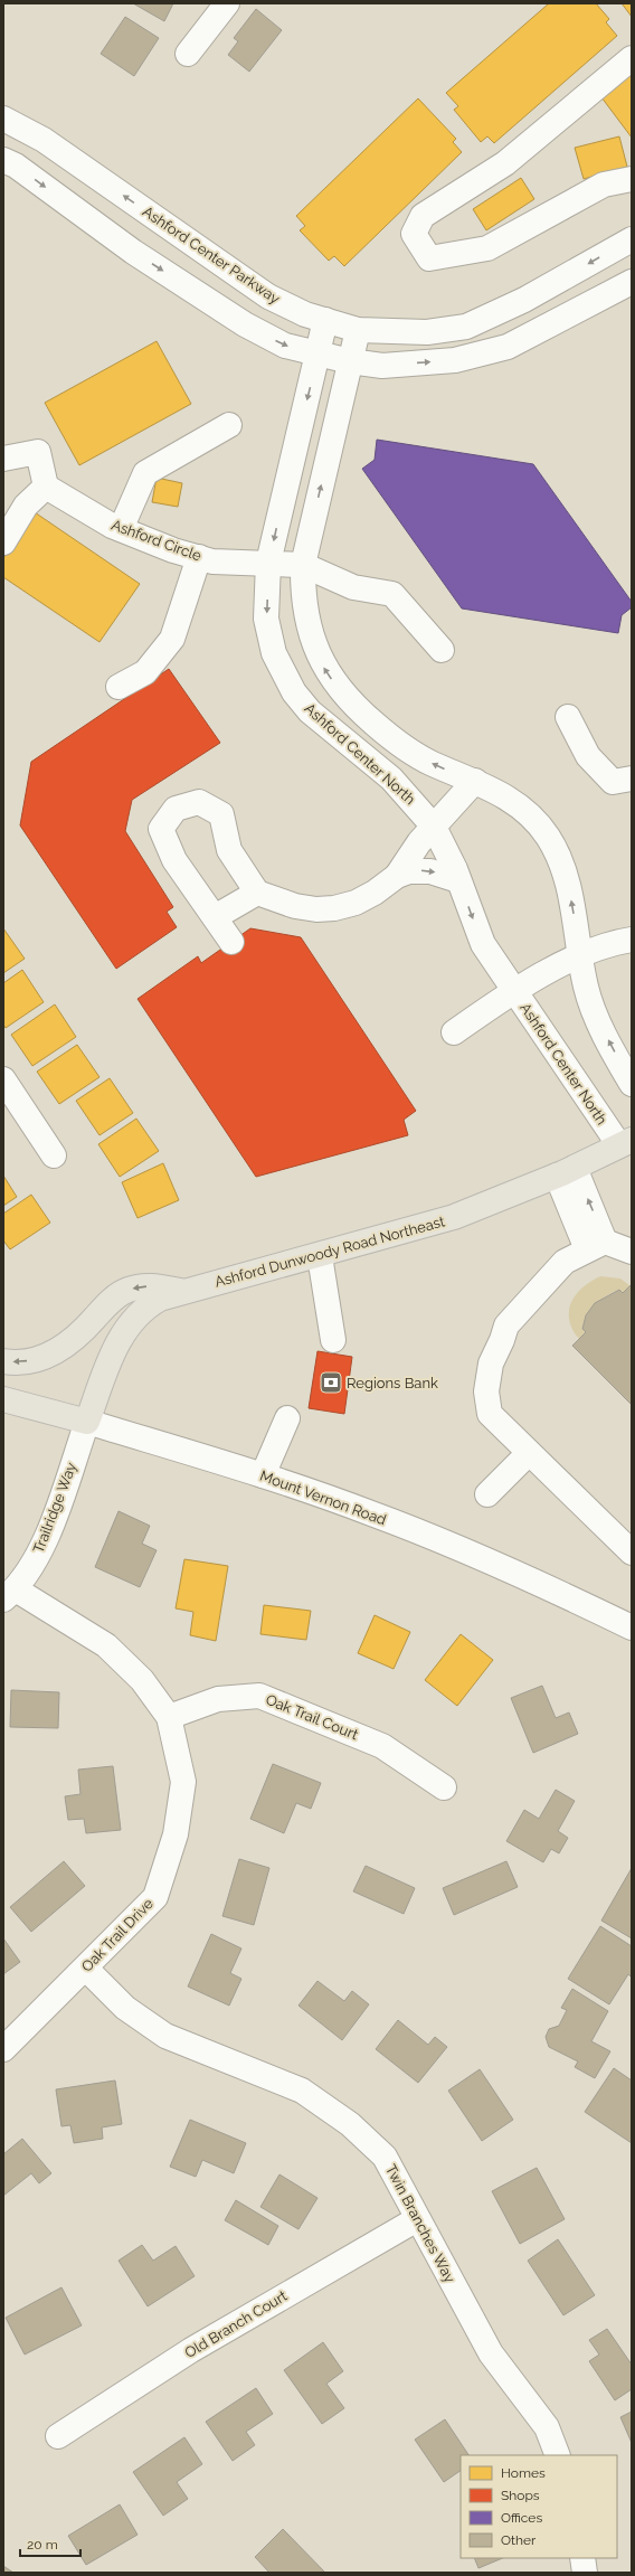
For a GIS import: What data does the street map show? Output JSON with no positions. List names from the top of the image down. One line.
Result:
{"streets":{"main road":["Ashford Dunwoody Road Northeast","Mount Vernon Road"],"street":["Ashford Center Parkway","Ashford Circle","Ashford Center North","Trailridge Way","Oak Trail Court","Oak Trail Drive","Twin Branches Way","Old Branch Court"]},"crossings":[["Ashford Center Parkway","Ashford Center North"],["Ashford Circle","Ashford Center North"],["Ashford Center North","Ashford Dunwoody Road Northeast"],["Ashford Dunwoody Road Northeast","Mount Vernon Road"],["Ashford Dunwoody Road Northeast","Trailridge Way"],["Mount Vernon Road","Trailridge Way"],["Trailridge Way","Oak Trail Drive"],["Oak Trail Court","Oak Trail Drive"],["Oak Trail Drive","Twin Branches Way"],["Twin Branches Way","Old Branch Court"]],"one_way":["Ashford Center North"],"places":{"bank":["Regions Bank"]},"legend":["Homes","Shops","Offices","Other"],"scale_bar":"20 m"}
